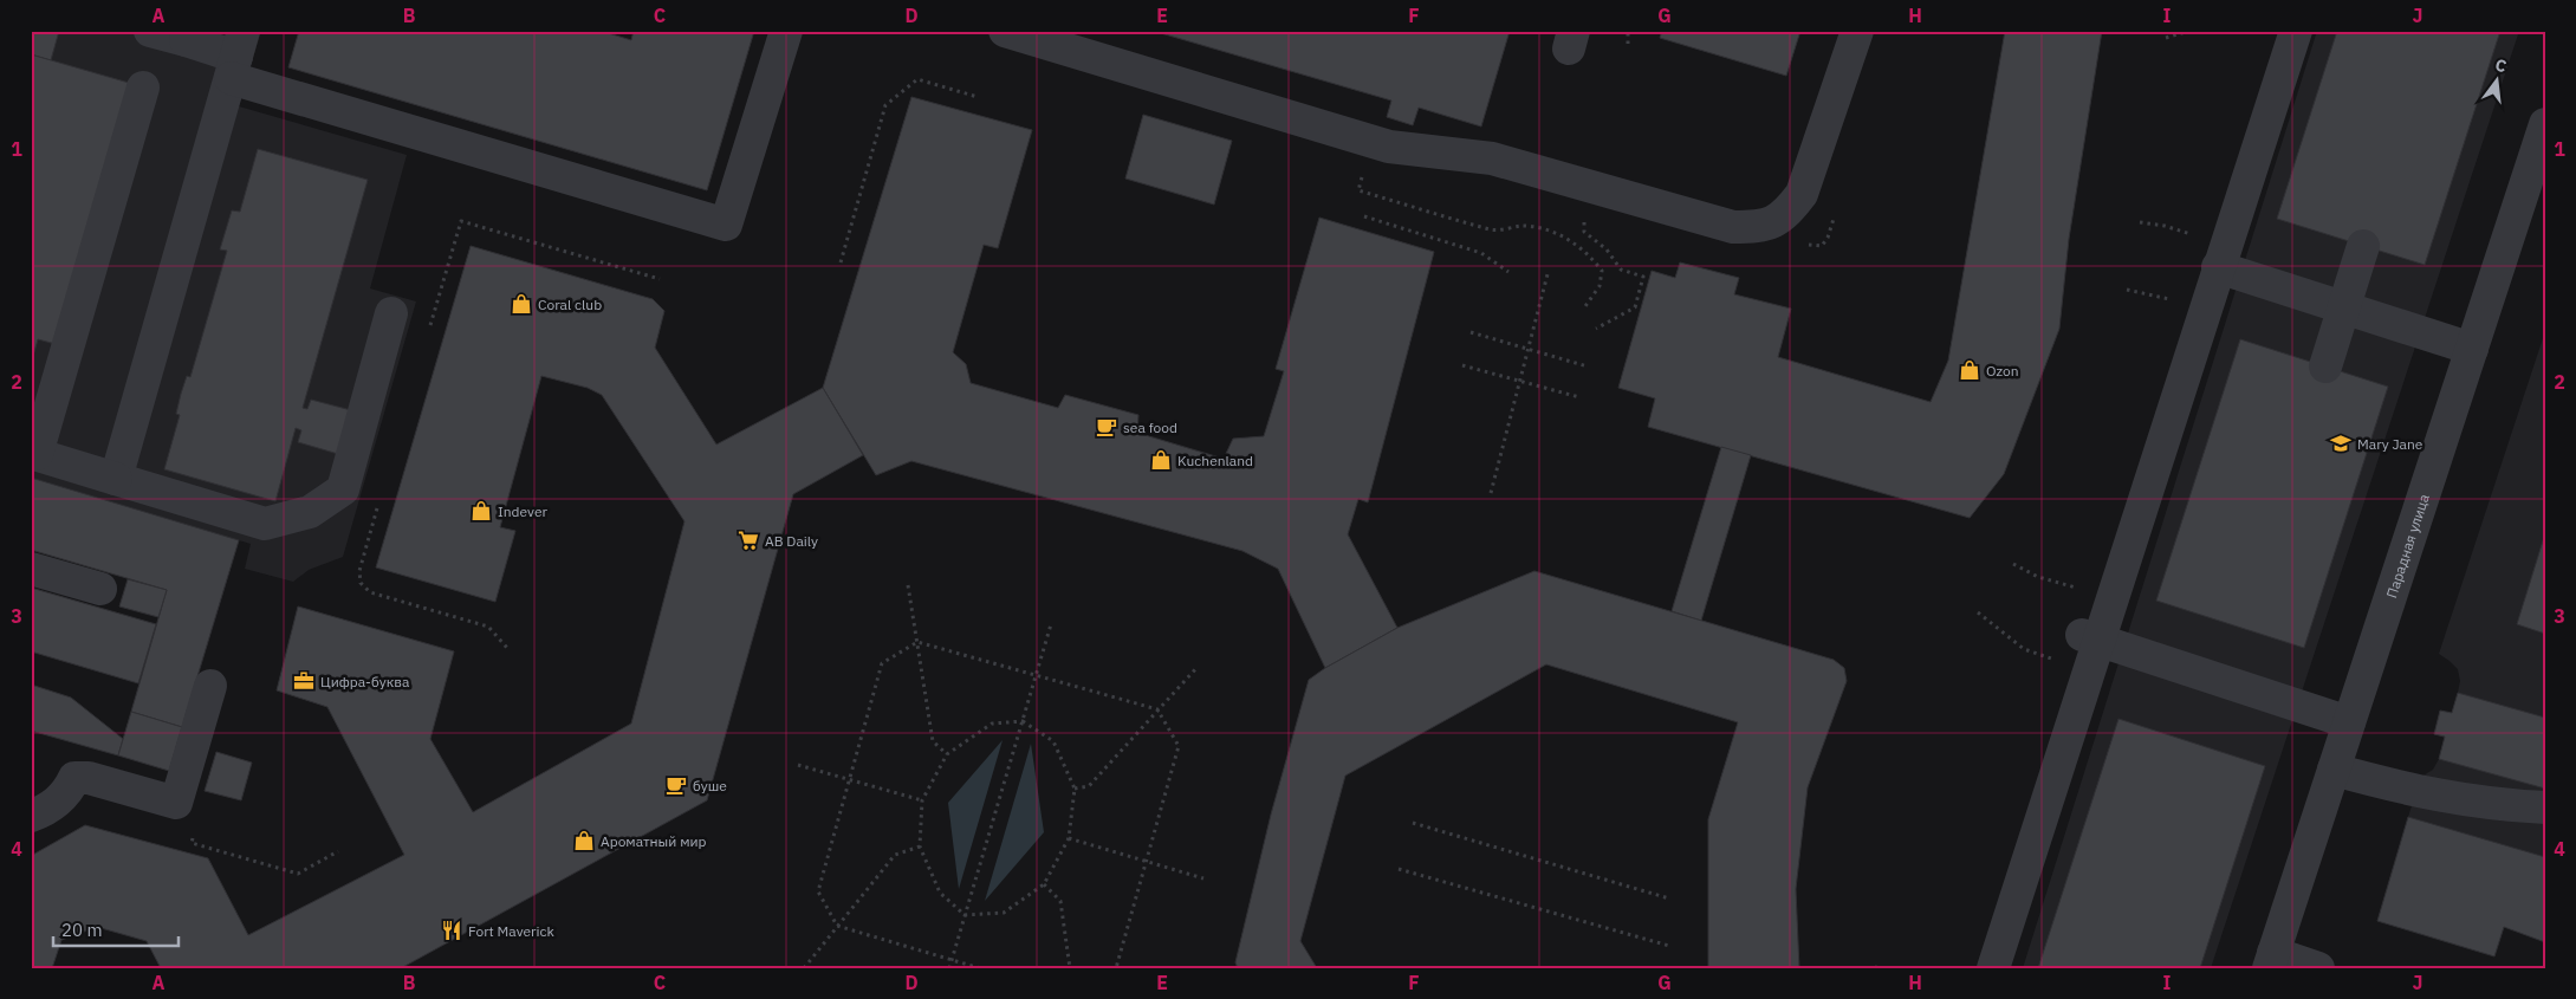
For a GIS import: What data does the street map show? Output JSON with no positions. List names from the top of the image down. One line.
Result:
{"streets":{"street":["Парадная улица"]},"places":{"shop":["Coral club","Ozon","Kuchenland","Indever","Ароматный мир"],"cafe":["sea food","буше"],"school or university":["Mary Jane"],"supermarket":["АВ Daily"],"office":["Цифра-буква"],"restaurant":["Fort Maverick"]},"scale_bar":"20 m","north":"top","grid":{"columns":["A","B","C","D","E","F","G","H","I","J"],"rows":["1","2","3","4"]}}
